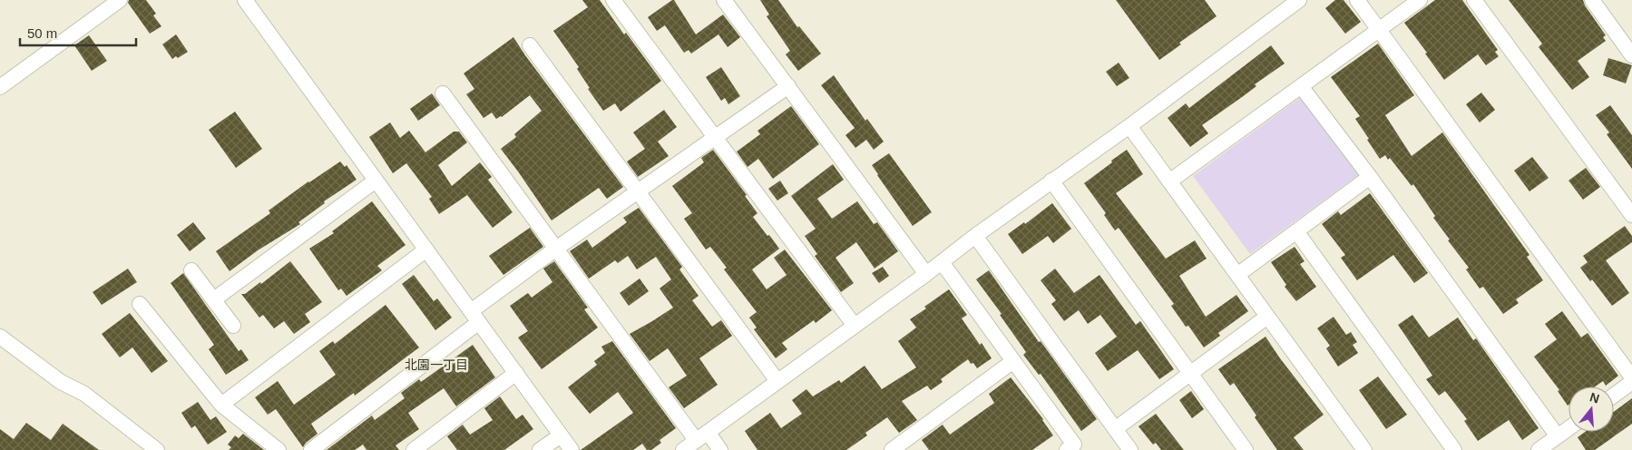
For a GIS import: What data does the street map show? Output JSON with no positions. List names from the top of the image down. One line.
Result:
{"districts":["北園一丁目"],"scale_bar":"50 m","north":"top"}
